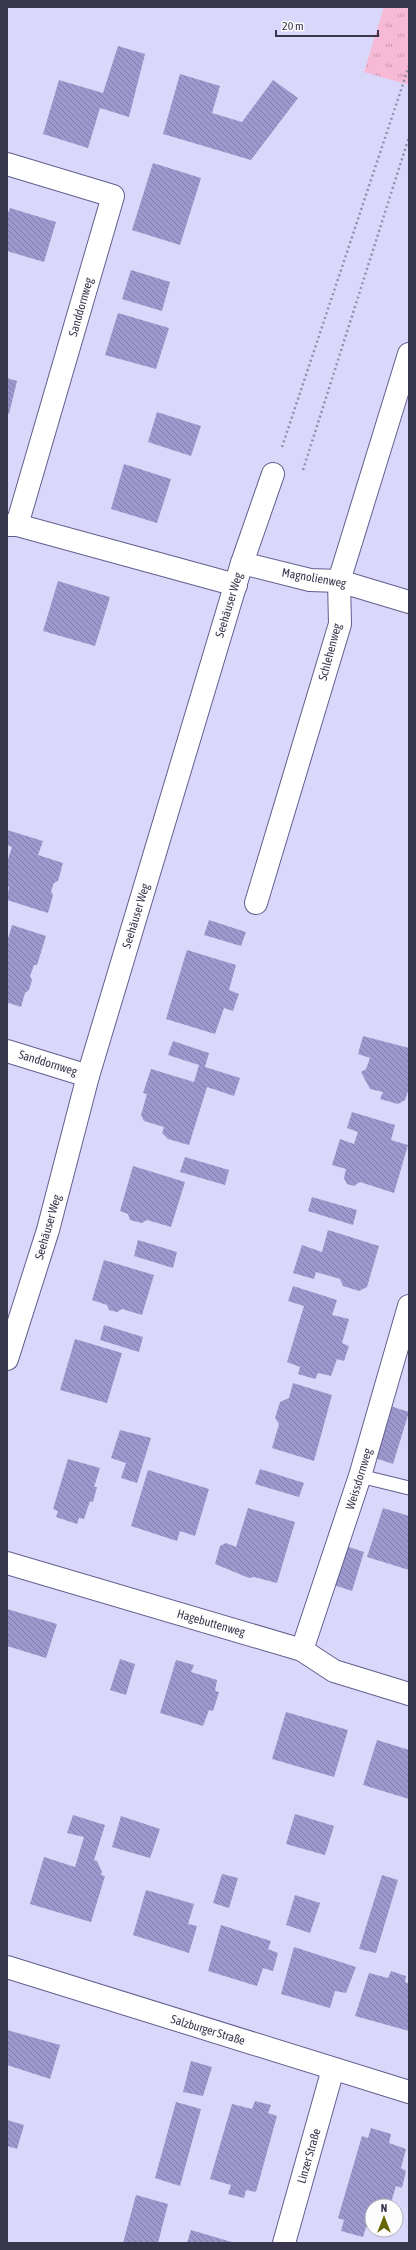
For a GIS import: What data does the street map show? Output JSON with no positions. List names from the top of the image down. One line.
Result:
{"streets":{"street":["Sanddornweg","Magnolienweg","Seehäuser Weg","Schlehenweg","Weissdornweg","Hagebuttenweg","Salzburger Straße","Linzer Straße"]},"crossings":[["Sanddornweg","Seehäuser Weg"],["Magnolienweg","Seehäuser Weg"],["Magnolienweg","Schlehenweg"],["Weissdornweg","Hagebuttenweg"],["Salzburger Straße","Linzer Straße"]],"scale_bar":"20 m","north":"top"}
